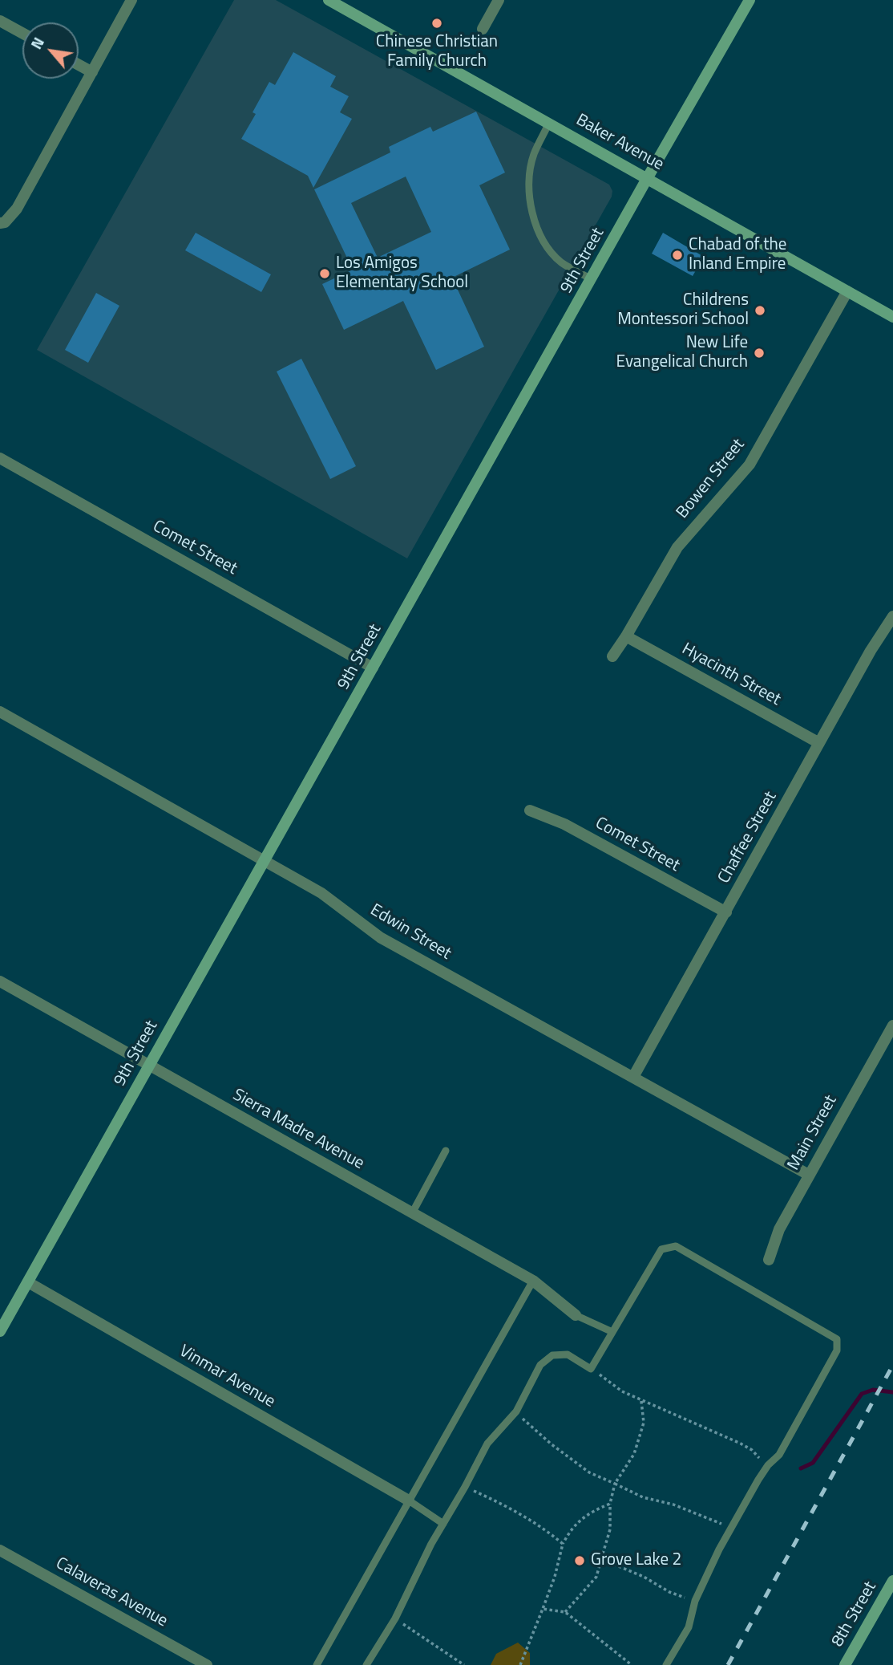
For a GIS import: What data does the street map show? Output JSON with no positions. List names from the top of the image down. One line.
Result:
{"streets":{"street":["Baker Avenue","9th Street","Bowen Street","Comet Street","Hyacinth Street","Chaffee Street","Edwin Street","Sierra Madre Avenue","Main Street","Vinmar Avenue","Calaveras Avenue","8th Street"]},"crossings":[["Baker Avenue","9th Street"],["Baker Avenue","Bowen Street"],["9th Street","Comet Street"],["9th Street","Edwin Street"],["9th Street","Sierra Madre Avenue"],["9th Street","Vinmar Avenue"],["Bowen Street","Hyacinth Street"],["Comet Street","Chaffee Street"],["Hyacinth Street","Chaffee Street"],["Chaffee Street","Edwin Street"],["Edwin Street","Main Street"]],"places":["Chinese Christian Family Church","Chabad of the Inland Empire","Los Amigos Elementary School","Childrens Montessori School","New Life Evangelical Church","Grove Lake 2"],"north":"top left"}
